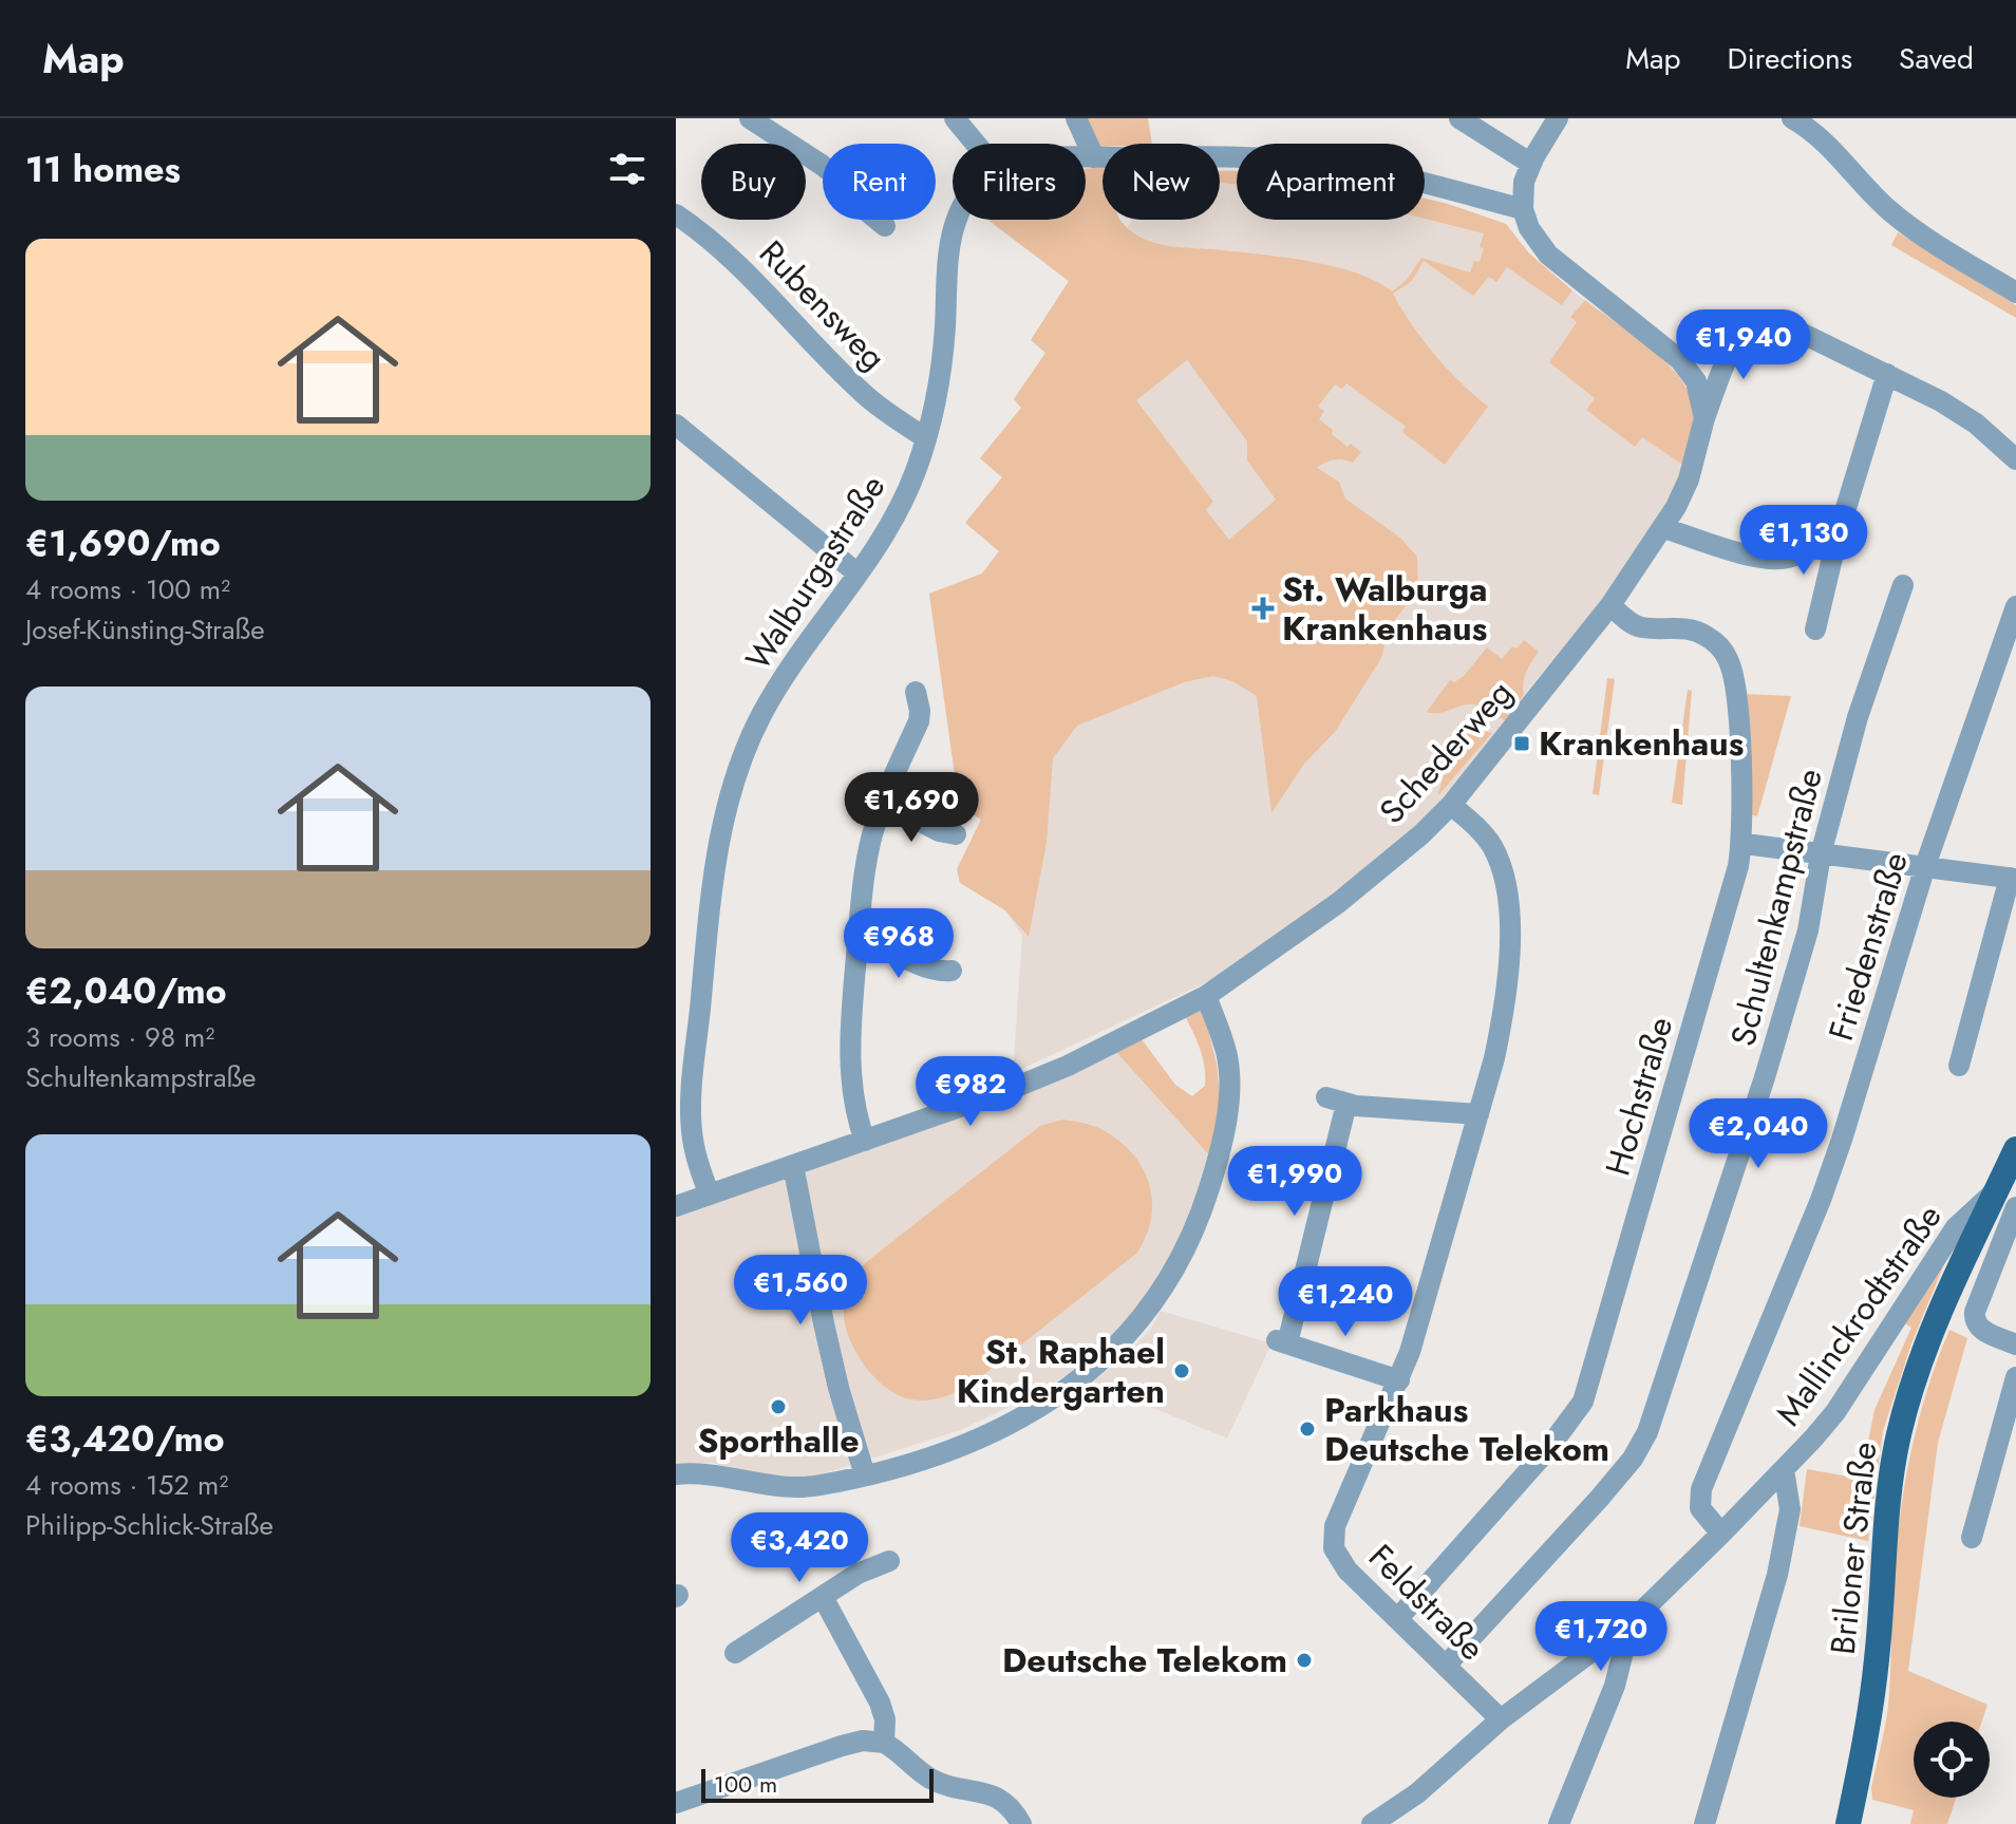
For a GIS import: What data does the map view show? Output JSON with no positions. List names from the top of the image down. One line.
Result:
{"streets":{"main road":["Briloner Straße"],"street":["Rubensweg","Walburgastraße","Schederweg","Schultenkampstraße","Friedenstraße","Hochstraße","Mallinckrodtstraße","Feldstraße"]},"crossings":[["Rubensweg","Walburgastraße"],["Walburgastraße","Schederweg"],["Schederweg","Hochstraße"],["Schederweg","Feldstraße"],["Schultenkampstraße","Feldstraße"],["Friedenstraße","Mallinckrodtstraße"],["Hochstraße","Feldstraße"],["Mallinckrodtstraße","Briloner Straße"],["Mallinckrodtstraße","Feldstraße"]],"places":{"health":["St. Walburga Krankenhaus"],"transit":["Krankenhaus"],"other":["St. Raphael Kindergarten","Sporthalle","Parkhaus Deutsche Telekom","Deutsche Telekom"]},"scale_bar":"100 m","page":{"header":"Map","nav":["Map","Directions","Saved"],"heading":"11 homes","chip":["Buy","Rent","Filters","New","Apartment"],"list":[{"name":"€1,690/mo","note":"4 rooms · 100 m² · Josef-Künsting-Straße"},{"name":"€2,040/mo","note":"3 rooms · 98 m² · Schultenkampstraße"},{"name":"€3,420/mo","note":"4 rooms · 152 m² · Philipp-Schlick-Straße"}],"price":["€1,940","€1,130","€1,690","€968","€982","€2,040","€1,990","€1,560","€1,240","€3,420","€1,720"],"scale":"100 m"}}
